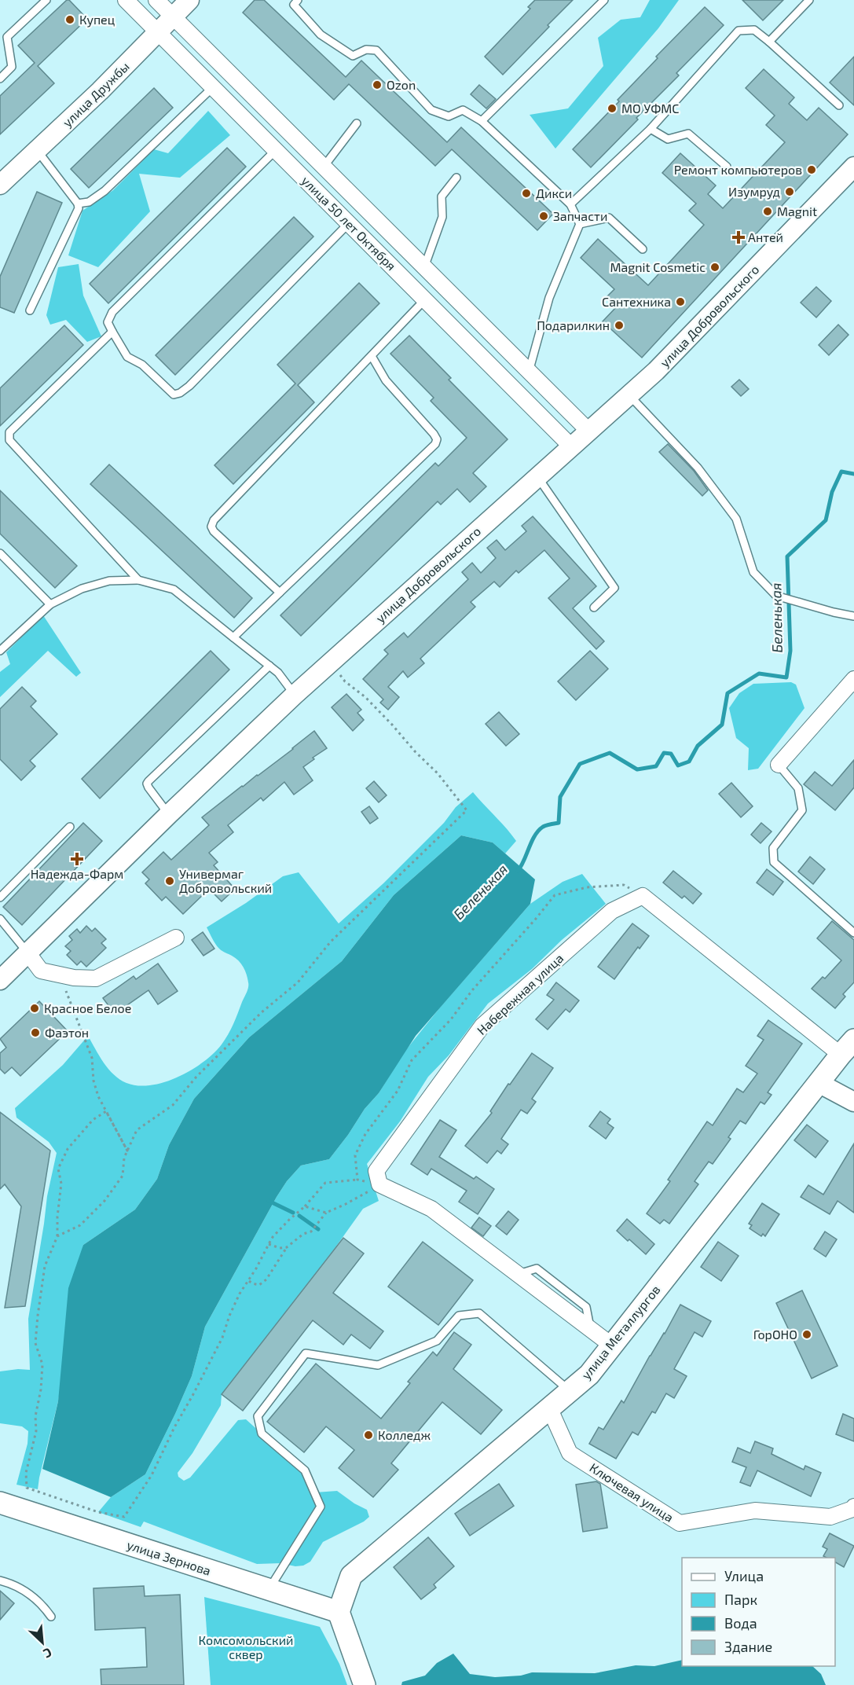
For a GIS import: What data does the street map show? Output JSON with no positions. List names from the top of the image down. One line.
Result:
{"streets":{"main road":["улица Металлургов","улица Зернова"],"street":["улица Дружбы","улица 50 лет Октября","улица Добровольского","Набережная улица","Ключевая улица"]},"crossings":[["улица Дружбы","улица 50 лет Октября"],["улица 50 лет Октября","улица Добровольского"],["улица Металлургов","Ключевая улица"],["улица Металлургов","улица Зернова"]],"water":["Беленькая"],"parks":["Комсомольский сквер"],"places":{"other":["Купец","Ozon","МО УФМС","Ремонт компьютеров","Изумруд","Дикси","Magnit","Запчасти","Magnit Cosmetic","Сантехника","Подарилкин","Универмаг Добровольский","Красное Белое","Фаэтон","ГорОНО","Колледж"],"health":["Антей","Надежда-Фарм"]},"legend":["Улица","Парк","Вода","Здание"],"north":"bottom right"}
